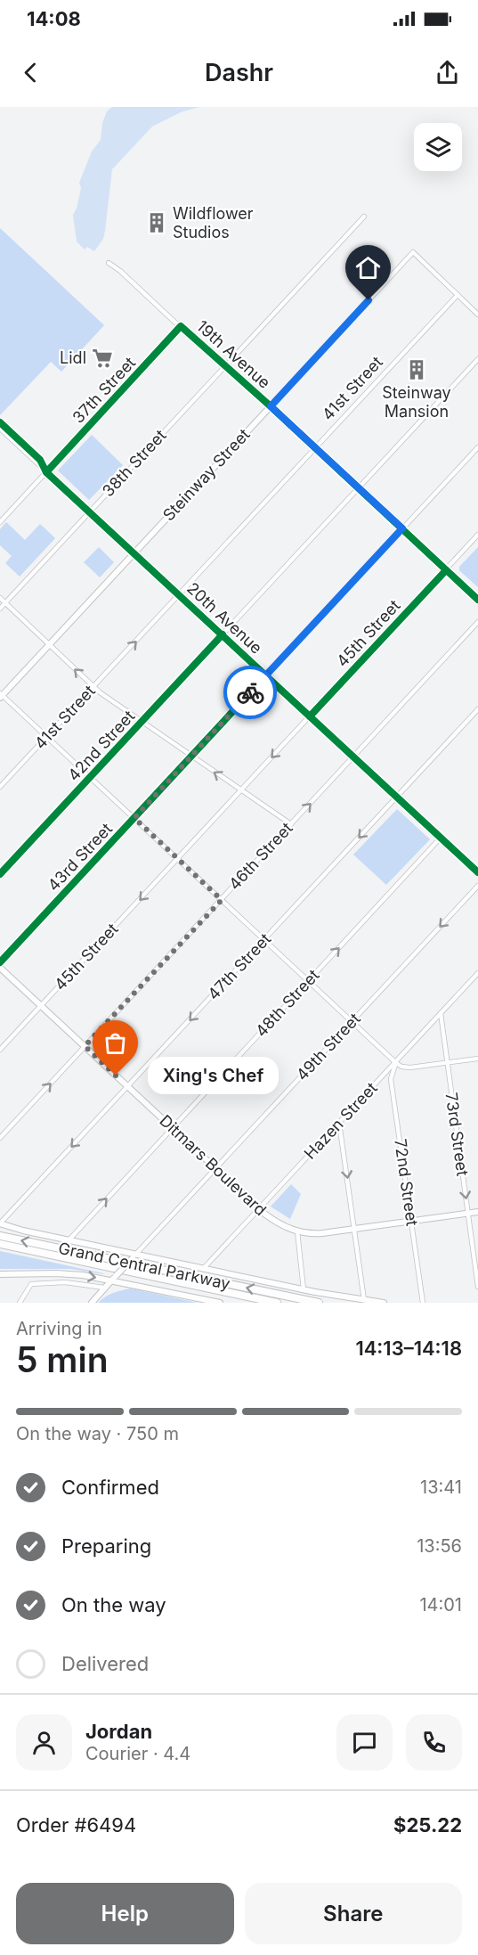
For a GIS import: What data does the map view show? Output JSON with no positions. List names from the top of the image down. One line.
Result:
{"streets":{"highway":["Grand Central Parkway"],"street":["19th Avenue","41st Street","37th Street","38th Street","Steinway Street","20th Avenue","45th Street","42nd Street","46th Street","43rd Street","47th Street","48th Street","49th Street","Hazen Street","73rd Street","Ditmars Boulevard","72nd Street"]},"crossings":[["19th Avenue","41st Street"],["19th Avenue","37th Street"],["19th Avenue","38th Street"],["19th Avenue","Steinway Street"],["19th Avenue","45th Street"],["19th Avenue","42nd Street"],["19th Avenue","43rd Street"],["41st Street","Steinway Street"],["41st Street","20th Avenue"],["37th Street","20th Avenue"],["38th Street","20th Avenue"],["Steinway Street","20th Avenue"],["20th Avenue","45th Street"],["20th Avenue","42nd Street"],["20th Avenue","46th Street"],["20th Avenue","43rd Street"],["20th Avenue","47th Street"],["20th Avenue","48th Street"],["45th Street","Ditmars Boulevard"],["46th Street","Ditmars Boulevard"],["47th Street","Ditmars Boulevard"],["48th Street","Ditmars Boulevard"],["49th Street","Ditmars Boulevard"],["Hazen Street","73rd Street"],["Hazen Street","Ditmars Boulevard"],["Hazen Street","72nd Street"],["73rd Street","Ditmars Boulevard"],["Ditmars Boulevard","72nd Street"]],"one_way":["45th Street","47th Street","48th Street","73rd Street"],"places":{"building":["Wildflower Studios","Steinway Mansion"],"supermarket":["Lidl"],"other":["Xing's Chef"]},"page":{"status":"14:08","header":"Dashr","bubble":"Xing's Chef","heading":["5 min","Arriving in","14:13–14:18"],"panel":["Jordan","Courier · 4.4","Order #6494","$25.22"],"bar":"On the way · 750 m","list":[["Confirmed","13:41"],["Preparing","13:56"],["On the way","14:01"],"Delivered"],"buttons":["Help","Share"]}}
